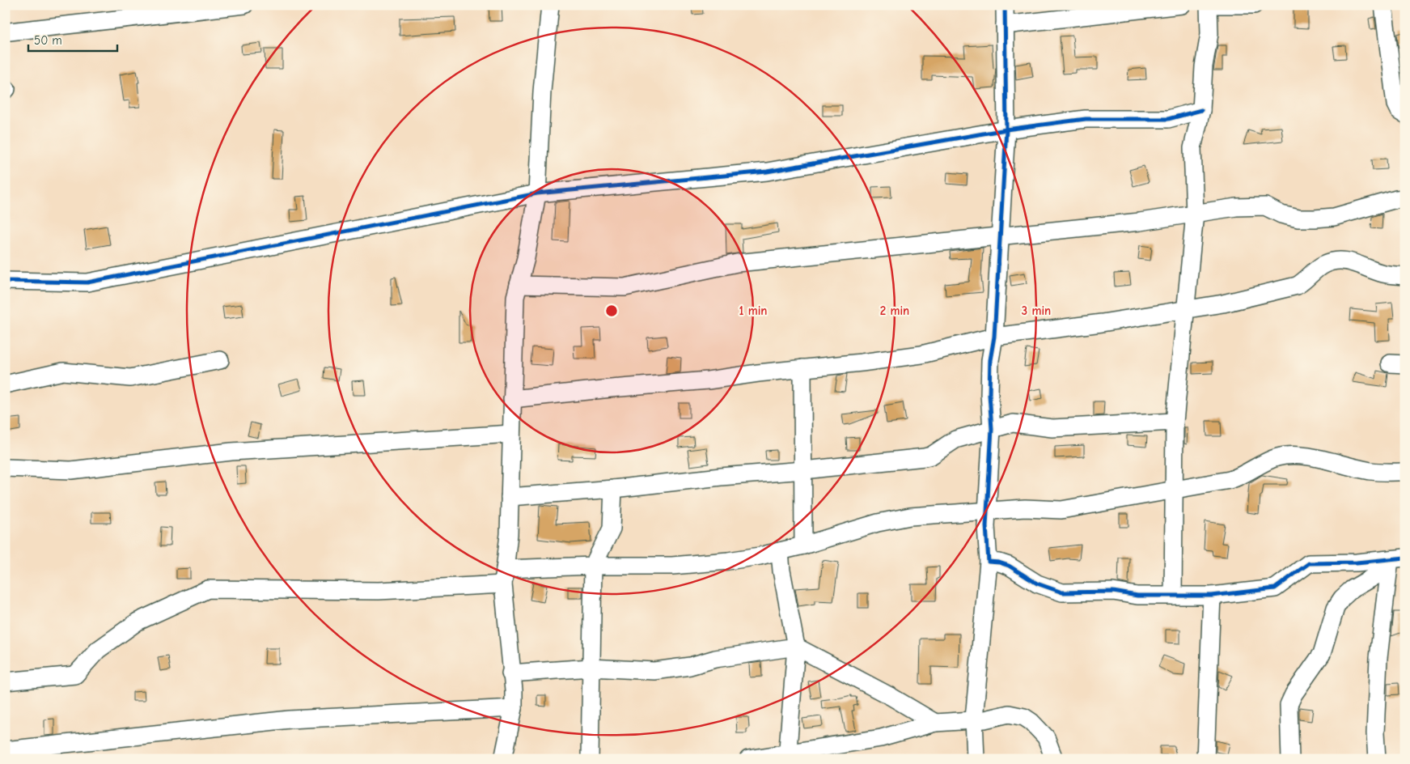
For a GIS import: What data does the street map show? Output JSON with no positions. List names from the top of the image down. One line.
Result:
{"scale_bar":"50 m","rings":["1 min","2 min","3 min"]}
